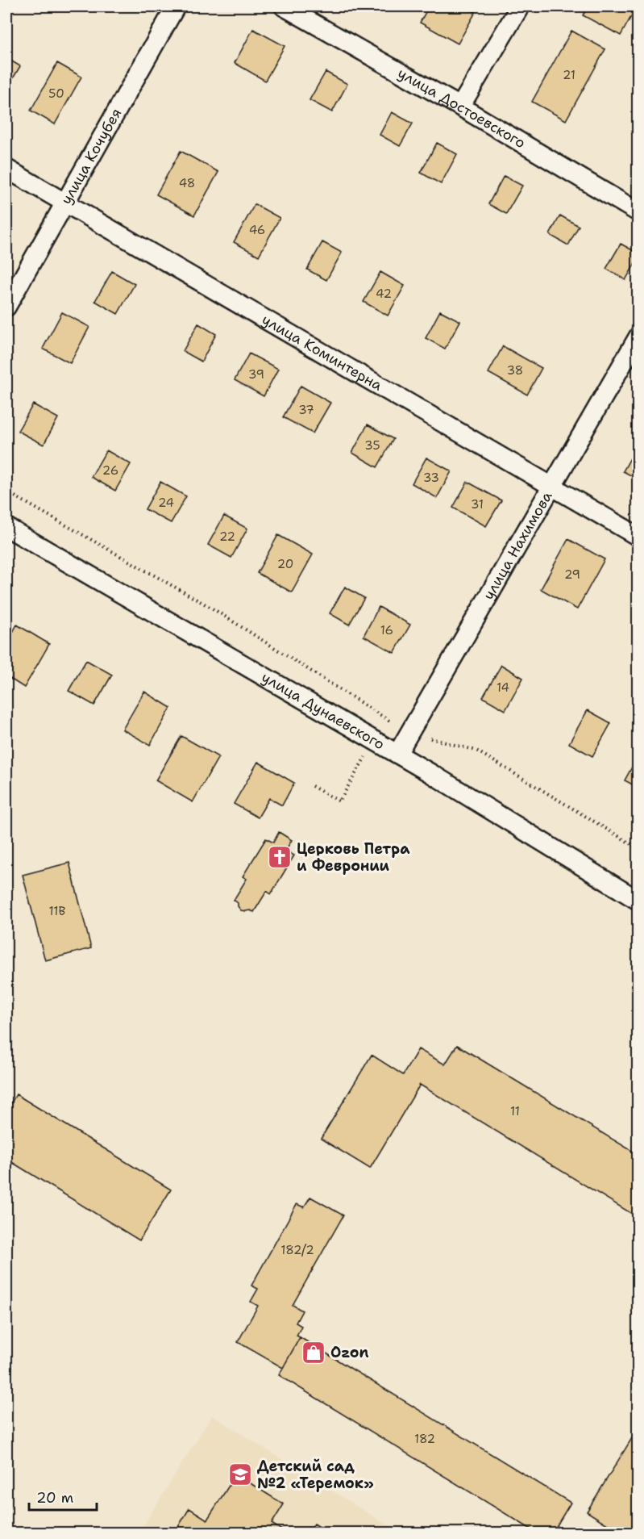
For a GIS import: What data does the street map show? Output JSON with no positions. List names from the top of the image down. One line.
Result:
{"streets":{"street":["улица Достоевского","улица Кочубея","улица Коминтерна","улица Нахимова","улица Дунаевского"]},"crossings":[["улица Кочубея","улица Коминтерна"],["улица Коминтерна","улица Нахимова"],["улица Нахимова","улица Дунаевского"]],"places":{"church":["Церковь Петра и Февронии"],"shop":["Ozon"],"school or university":["Детский сад №2 «Теремок»"]},"house_numbers":["21","50","48","46","42","38","39","37","35","26","33","24","31","22","20","29","16","14","11В","11","182/2","182"],"scale_bar":"20 m"}
